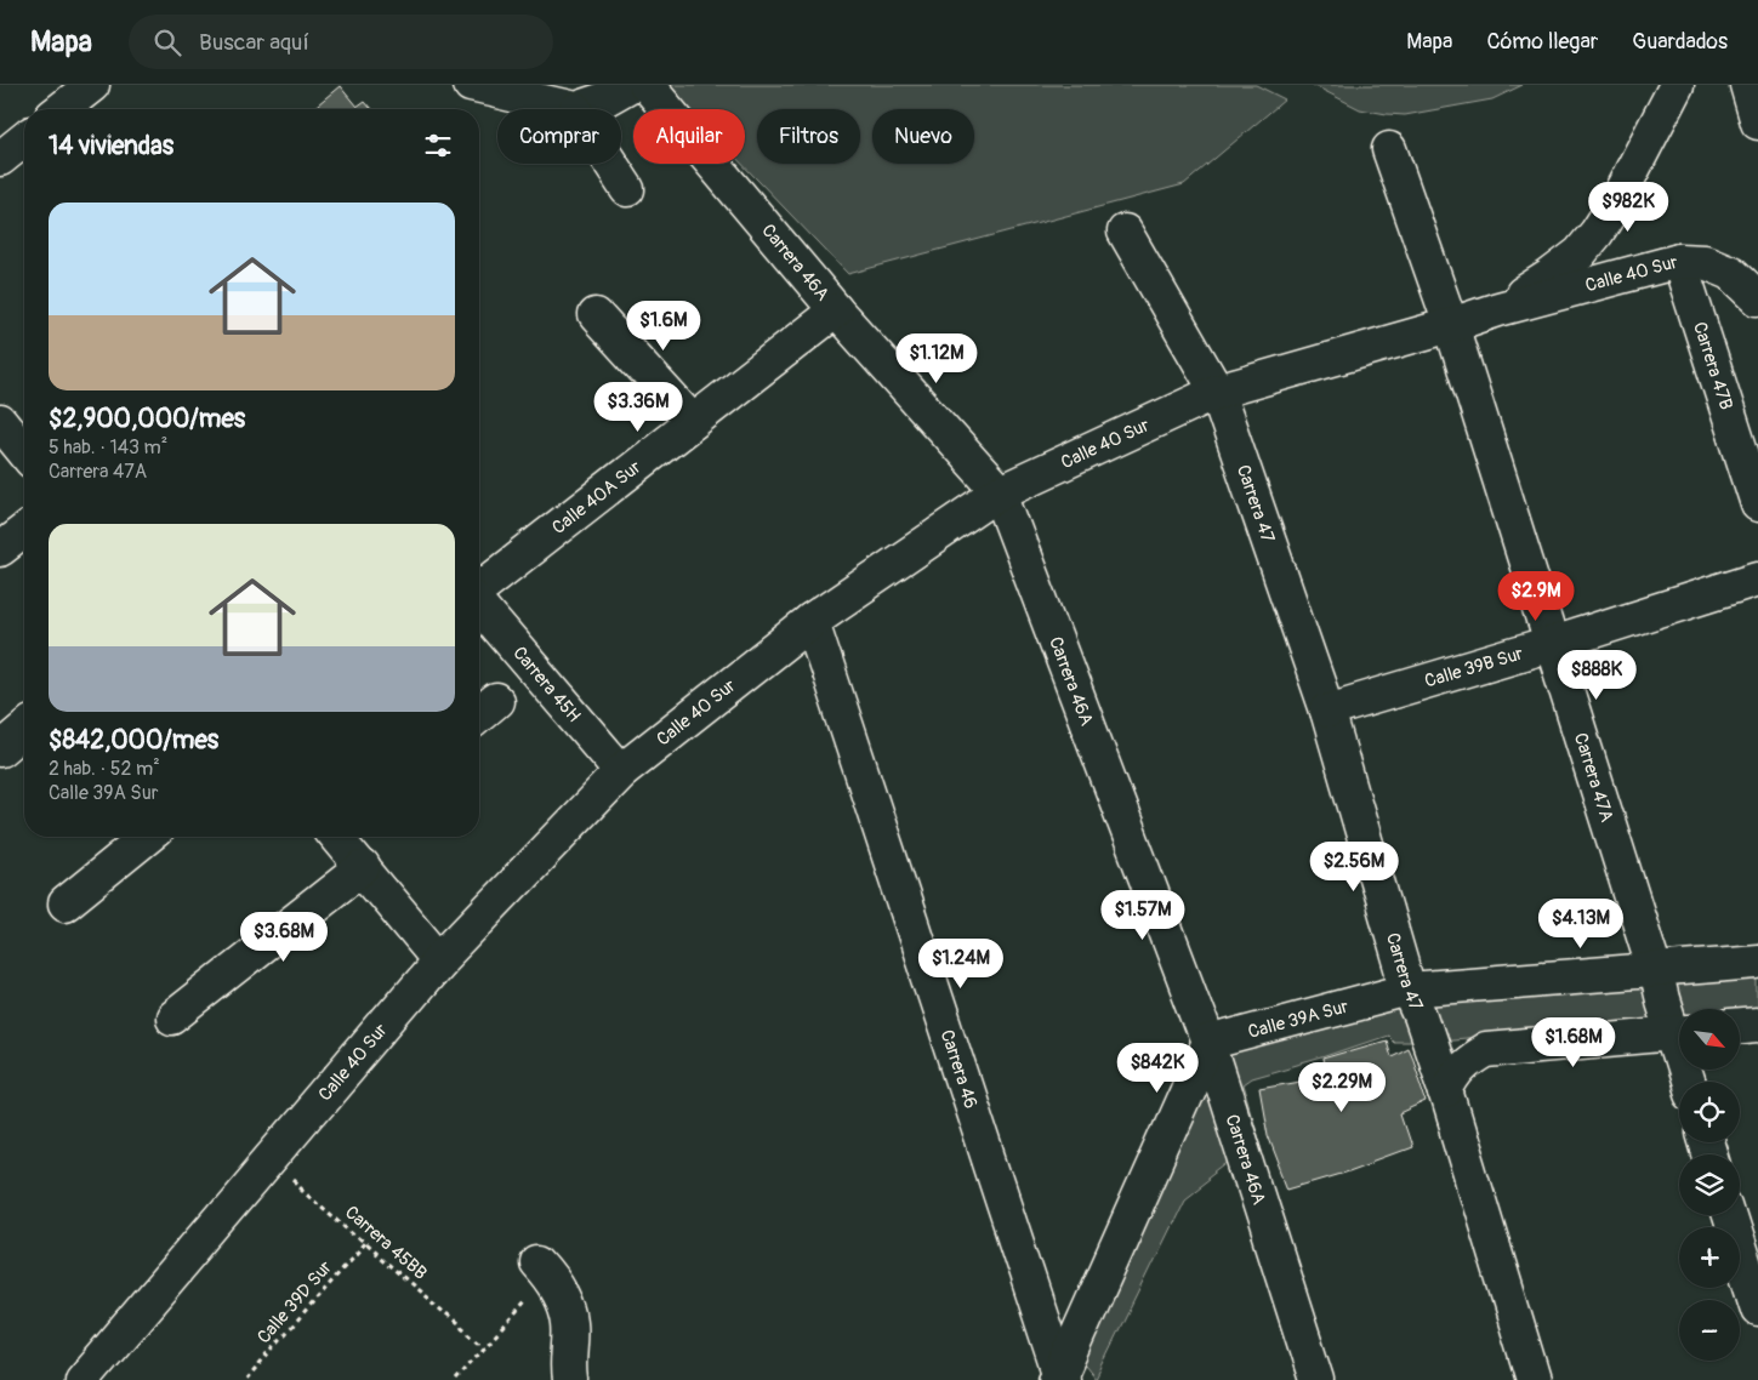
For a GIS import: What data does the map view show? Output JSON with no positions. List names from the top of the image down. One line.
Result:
{"streets":{"street":["Carrera 46A","Calle 40 Sur","Carrera 47B","Calle 40A Sur","Carrera 47","Calle 39B Sur","Carrera 45H","Carrera 47A","Calle 39A Sur","Carrera 46"],"path":["Carrera 45BB","Calle 39D Sur"]},"crossings":[["Carrera 46A","Calle 40 Sur"],["Carrera 46A","Calle 40A Sur"],["Carrera 46A","Calle 39A Sur"],["Calle 40 Sur","Carrera 47B"],["Calle 40 Sur","Carrera 47"],["Calle 40 Sur","Carrera 45H"],["Calle 40 Sur","Carrera 47A"],["Calle 40 Sur","Carrera 46"],["Calle 40 Sur","Carrera 45BB"],["Carrera 47","Calle 39B Sur"],["Carrera 47","Calle 39A Sur"],["Calle 39B Sur","Carrera 47A"],["Carrera 47A","Calle 39A Sur"],["Carrera 45BB","Calle 39D Sur"]],"north":"bottom right","page":{"header":"Mapa","search":"Buscar aquí","nav":["Mapa","Cómo llegar","Guardados"],"chip":["Comprar","Alquilar","Filtros","Nuevo"],"heading":"14 viviendas","price":["$982K","$1.6M","$1.12M","$3.36M","$2.9M","$888K","$2.56M","$1.57M","$4.13M","$3.68M","$1.24M","$1.68M","$842K","$2.29M"],"list":[{"name":"$2,900,000/mes","note":"5 hab. · 143 m² · Carrera 47A"},{"name":"$842,000/mes","note":"2 hab. · 52 m² · Calle 39A Sur"}],"map_buttons":["+","−"]}}
